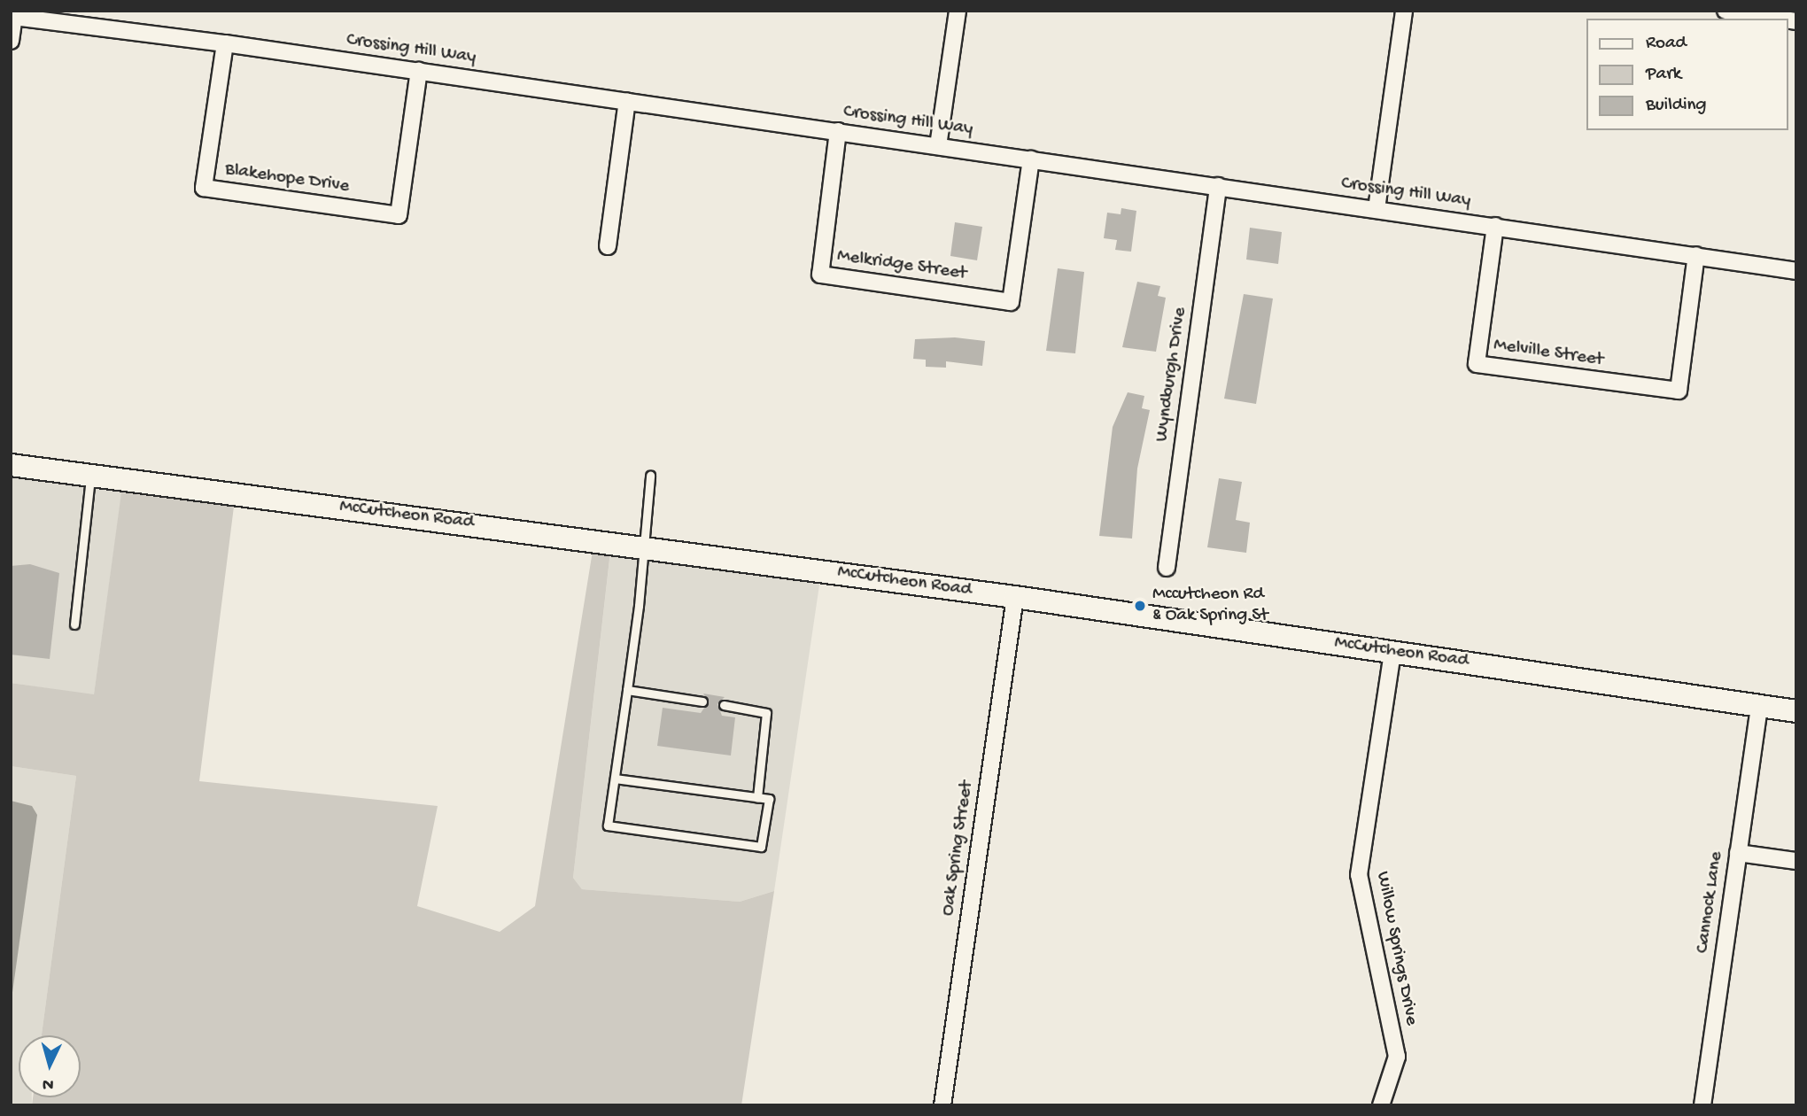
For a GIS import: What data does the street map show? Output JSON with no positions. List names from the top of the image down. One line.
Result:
{"streets":{"main road":["McCutcheon Road"],"street":["Crossing Hill Way","Blakehope Drive","Melkridge Street","Melville Street","Wyndburgh Drive","Oak Spring Street","Cannock Lane","Willow Springs Drive"]},"crossings":[["Crossing Hill Way","Blakehope Drive"],["Crossing Hill Way","Melkridge Street"],["Crossing Hill Way","Melville Street"],["Crossing Hill Way","Wyndburgh Drive"],["McCutcheon Road","Oak Spring Street"],["McCutcheon Road","Cannock Lane"],["McCutcheon Road","Willow Springs Drive"]],"places":["Mccutcheon Rd & Oak Spring St"],"legend":["Road","Park","Building"],"north":"bottom"}
